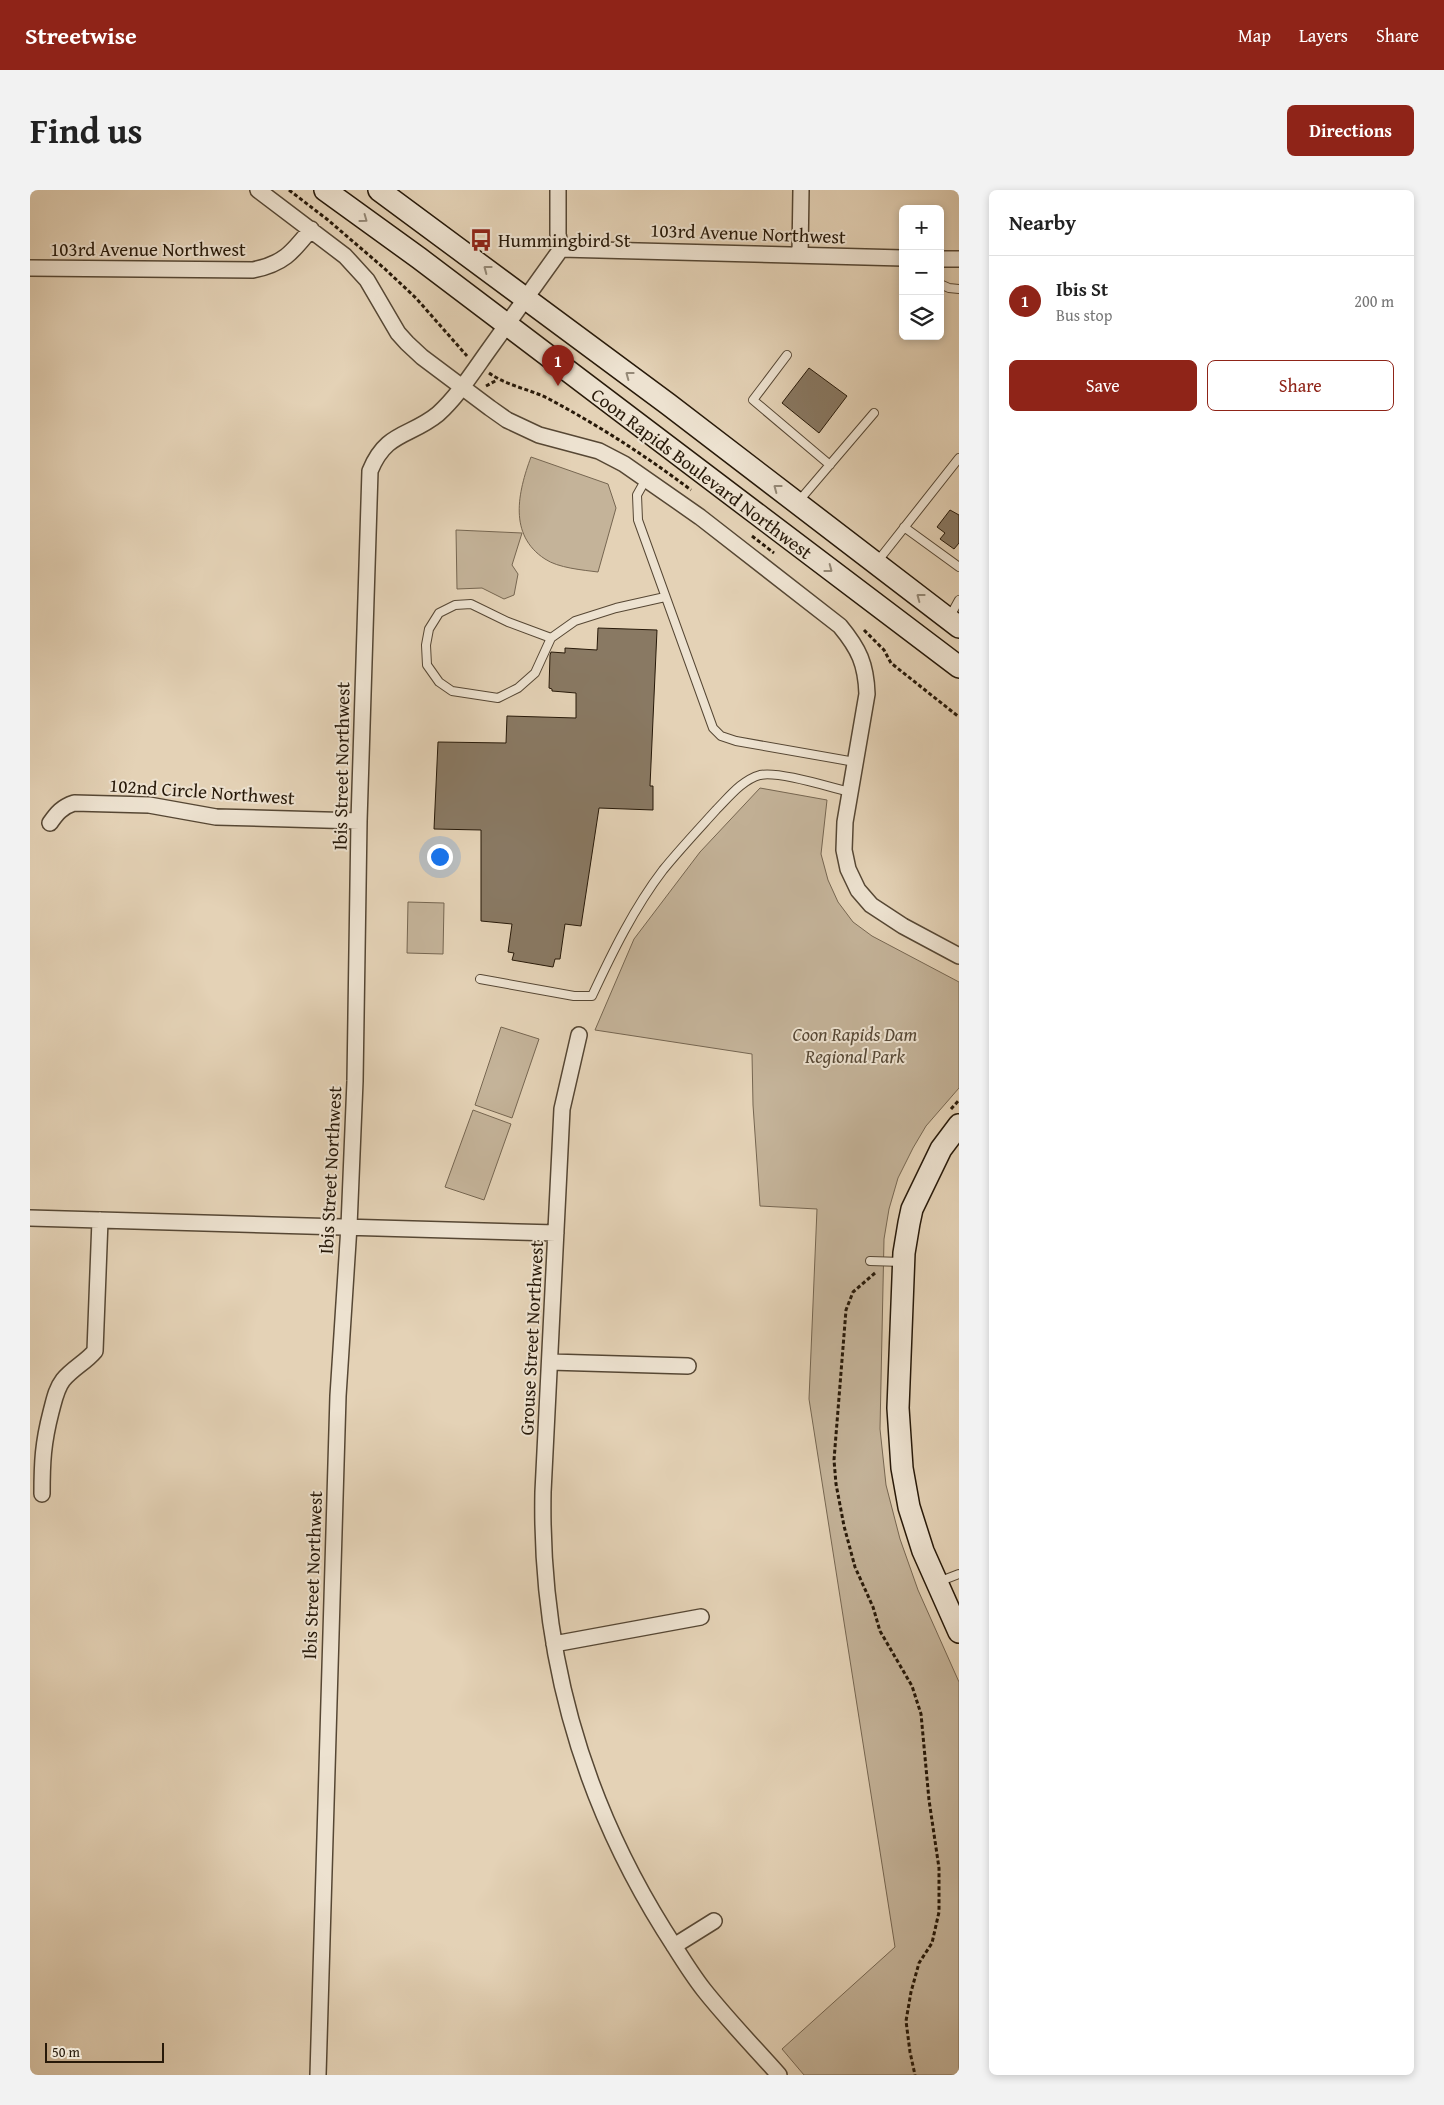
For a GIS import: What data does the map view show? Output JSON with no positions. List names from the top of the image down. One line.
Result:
{"streets":{"main road":["Coon Rapids Boulevard Northwest"],"street":["103rd Avenue Northwest","Ibis Street Northwest","102nd Circle Northwest","Grouse Street Northwest"]},"crossings":[["103rd Avenue Northwest","Ibis Street Northwest"],["Coon Rapids Boulevard Northwest","Ibis Street Northwest"],["Ibis Street Northwest","102nd Circle Northwest"]],"parks":["Coon Rapids Dam Regional Park"],"places":{"bus stop":["Hummingbird St"]},"scale_bar":"50 m","page":{"header":"Streetwise","nav":["Map","Layers","Share"],"title":"Find us","buttons":["Directions",["Save","Share"]],"heading":"Nearby","map_buttons":["+","−"],"list":[{"mark":"1","name":"Ibis St","note":"Bus stop","value":"200 m"}],"pins":"1","scale":"50 m"}}
